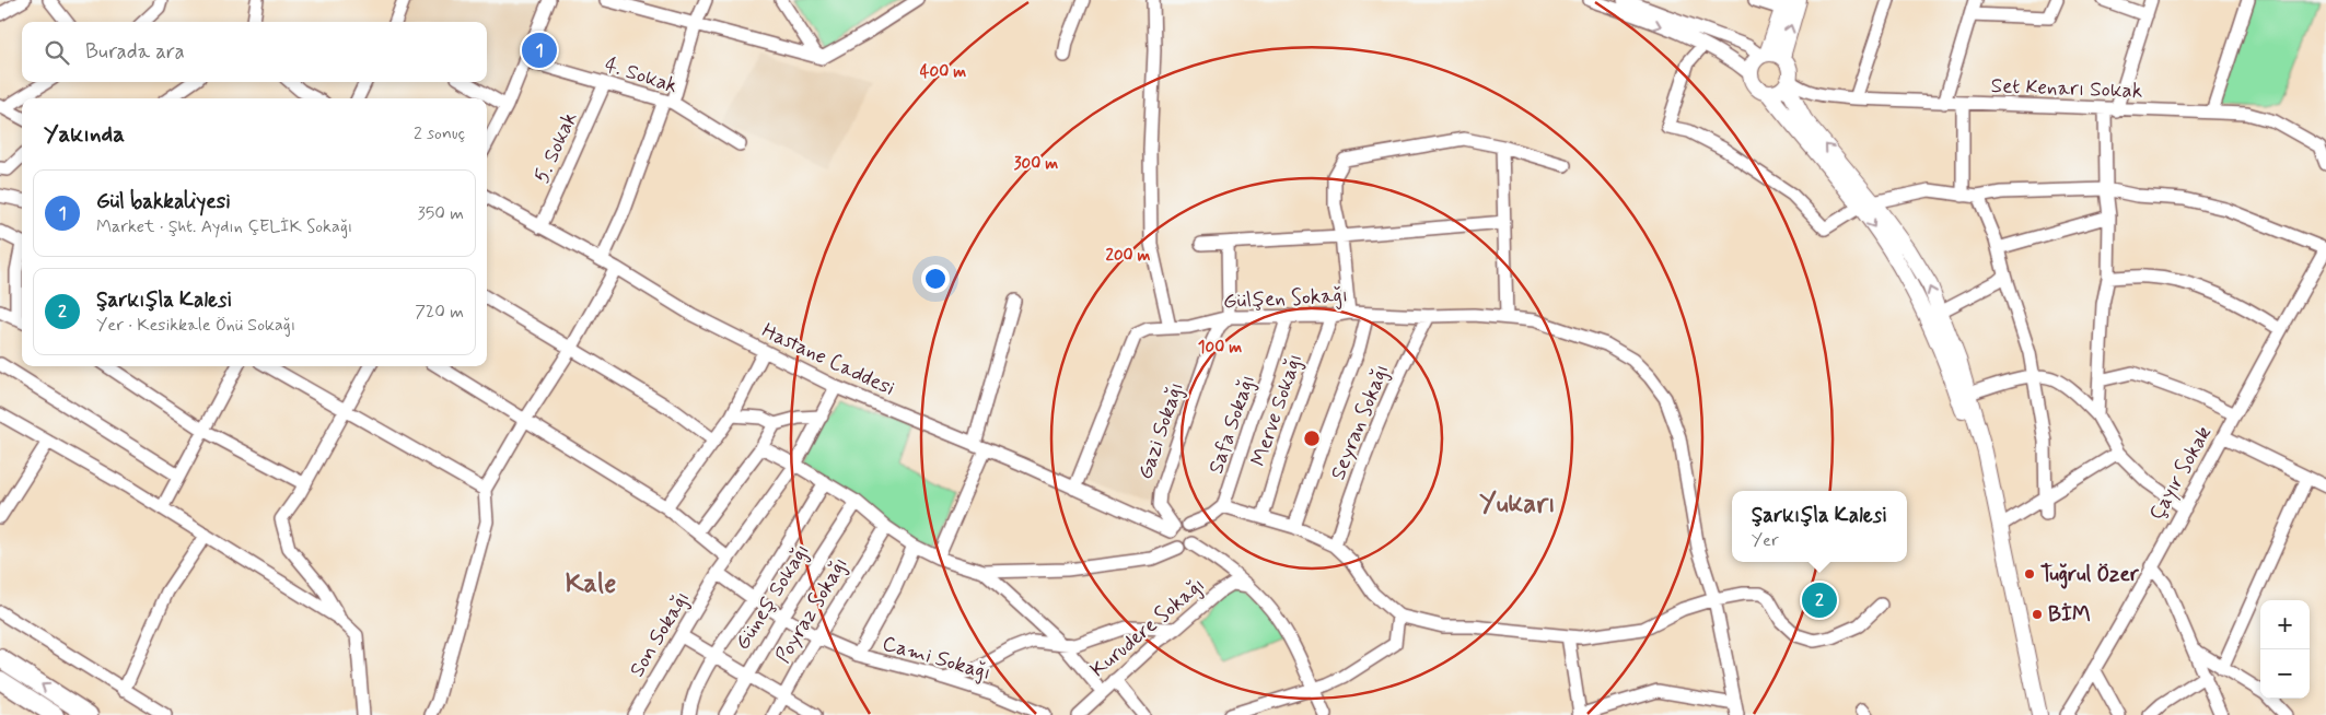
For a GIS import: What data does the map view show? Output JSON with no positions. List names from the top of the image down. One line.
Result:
{"streets":{"street":["4. Sokak","Set Kenarı Sokak","5. Sokak","Gülşen Sokağı","Hastane Caddesi","Merve Sokağı","Seyran Sokağı","Safa Sokağı","Gazi Sokağı","Çayır Sokak","Güneş Sokağı","Poyraz Sokağı","Kurudere Sokağı","Son Sokağı","Cami Sokağı"]},"crossings":[["4. Sokak","5. Sokak"],["5. Sokak","Hastane Caddesi"],["Gülşen Sokağı","Hastane Caddesi"],["Gülşen Sokağı","Merve Sokağı"],["Gülşen Sokağı","Seyran Sokağı"],["Gülşen Sokağı","Safa Sokağı"],["Gülşen Sokağı","Gazi Sokağı"],["Hastane Caddesi","Safa Sokağı"],["Hastane Caddesi","Gazi Sokağı"],["Hastane Caddesi","Son Sokağı"],["Safa Sokağı","Gazi Sokağı"],["Güneş Sokağı","Cami Sokağı"],["Poyraz Sokağı","Cami Sokağı"],["Son Sokağı","Cami Sokağı"]],"districts":["Yukarı","Kale"],"places":["Tuğrul Özer","BİM"],"page":{"search":"Burada ara","pins":["1","2"],"heading":["Yakında","2 sonuç"],"list":[{"mark":"1","name":"Gül bakkaliyesi","note":"Market · Şht. Aydın ÇELİK Sokağı","value":"350 m"},{"mark":"2","name":"Şarkışla Kalesi","note":"Yer · Kesikkale Önü Sokağı","value":"720 m"}],"popup":["Şarkışla Kalesi","Yer"],"map_buttons":["+","−"]},"rings":["400 m","300 m","200 m","100 m"]}
